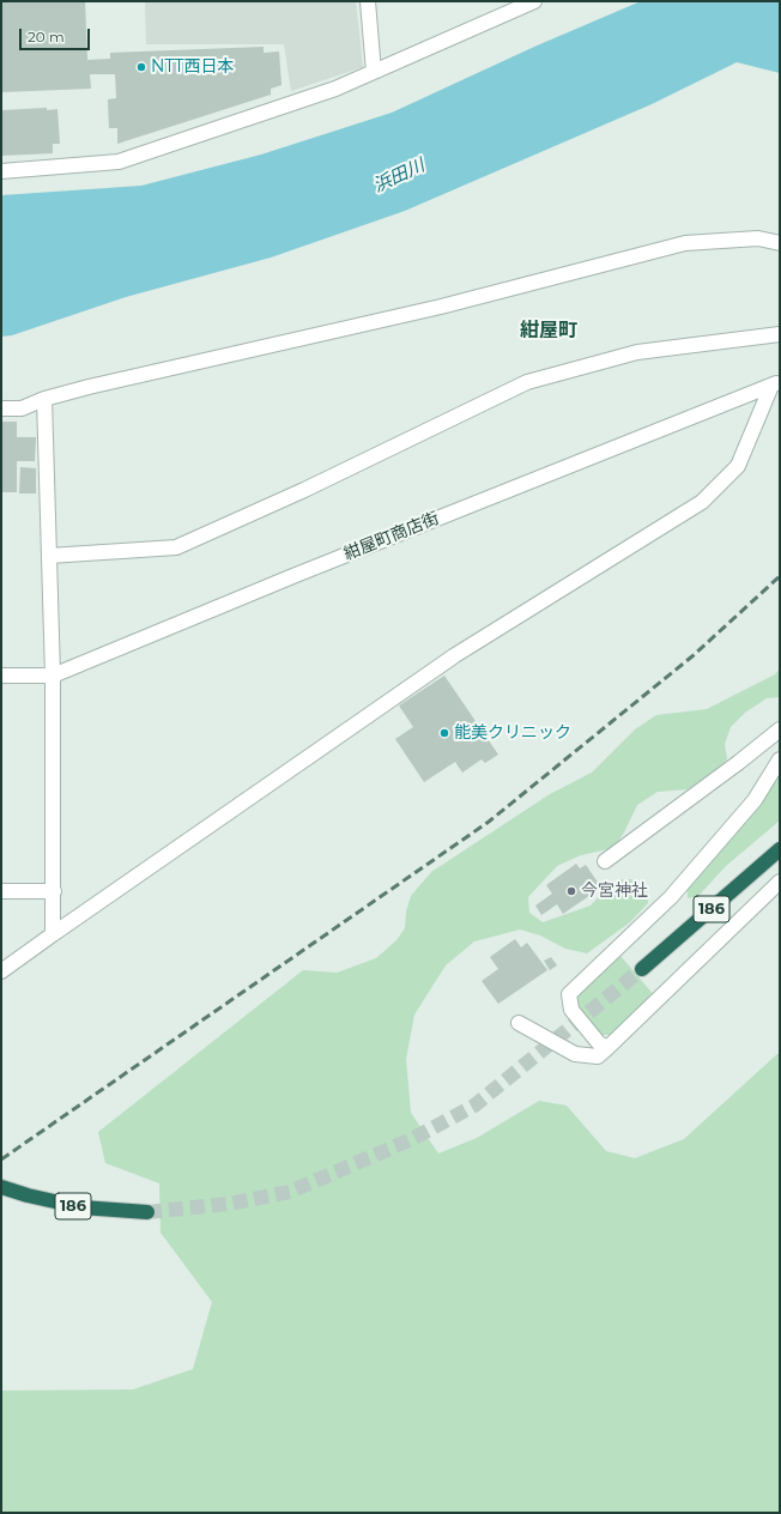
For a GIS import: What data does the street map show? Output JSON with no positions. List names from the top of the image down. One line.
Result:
{"streets":{"highway":["186"],"street":["紺屋町商店街"]},"districts":["紺屋町"],"water":["浜田川"],"places":["NTT西日本","能美クリニック","今宮神社"],"scale_bar":"20 m"}
